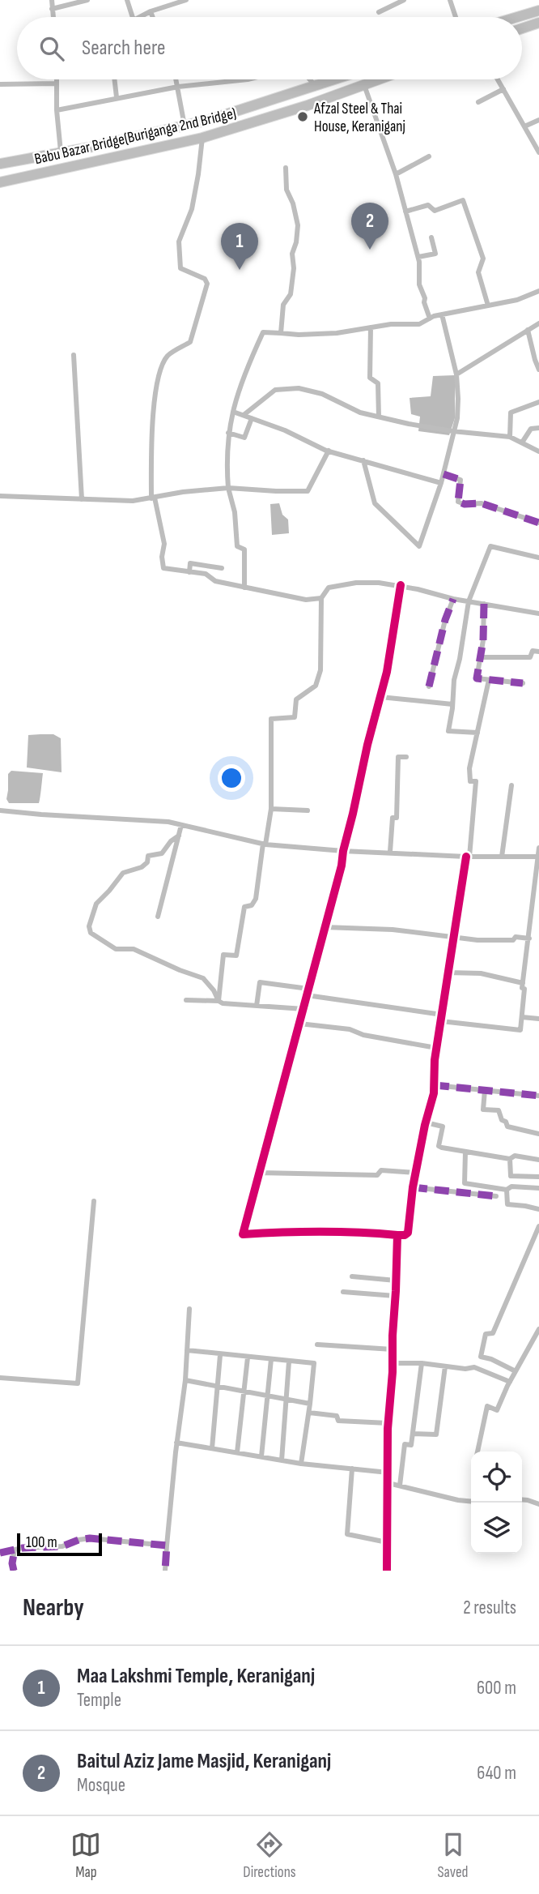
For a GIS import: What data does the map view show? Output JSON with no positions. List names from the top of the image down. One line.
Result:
{"streets":{"highway":["Babu Bazar Bridge(Buriganga 2nd Bridge)"]},"places":["Afzal Steel & Thai House, Keraniganj"],"scale_bar":"100 m","page":{"search":"Search here","pins":["2","1"],"scale":"100 m","heading":["Nearby","2 results"],"list":[{"mark":"1","name":"Maa Lakshmi Temple, Keraniganj","note":"Temple","value":"600 m"},{"mark":"2","name":"Baitul Aziz Jame Masjid, Keraniganj","note":"Mosque","value":"640 m"}],"nav":["Map","Directions","Saved"]}}
